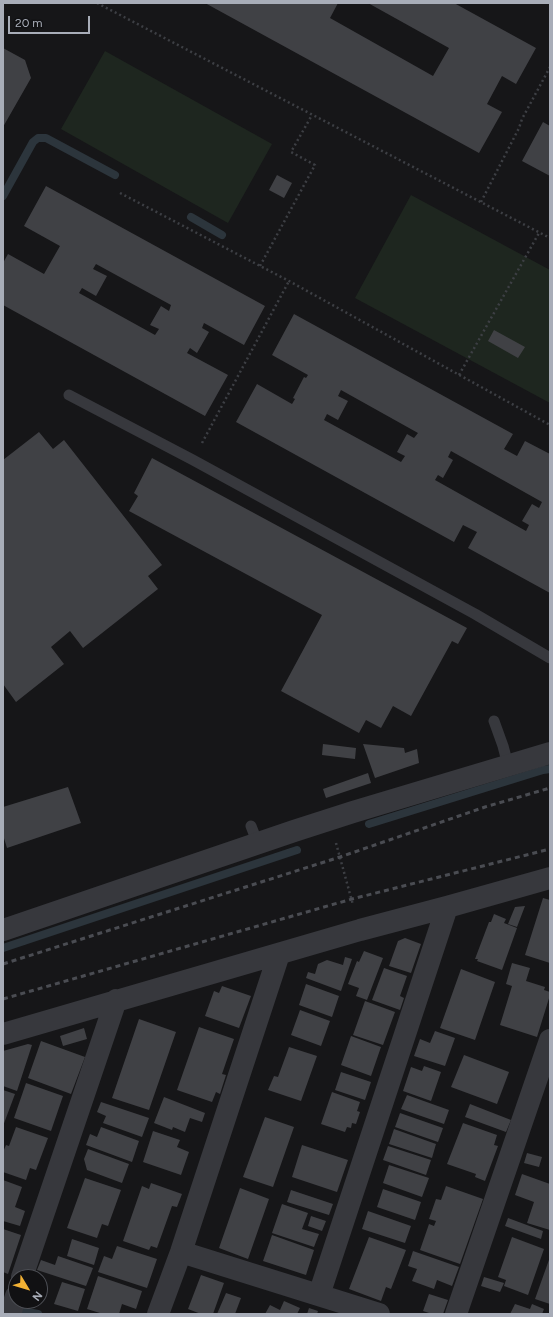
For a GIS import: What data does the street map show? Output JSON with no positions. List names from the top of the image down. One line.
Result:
{"scale_bar":"20 m","north":"bottom right"}
